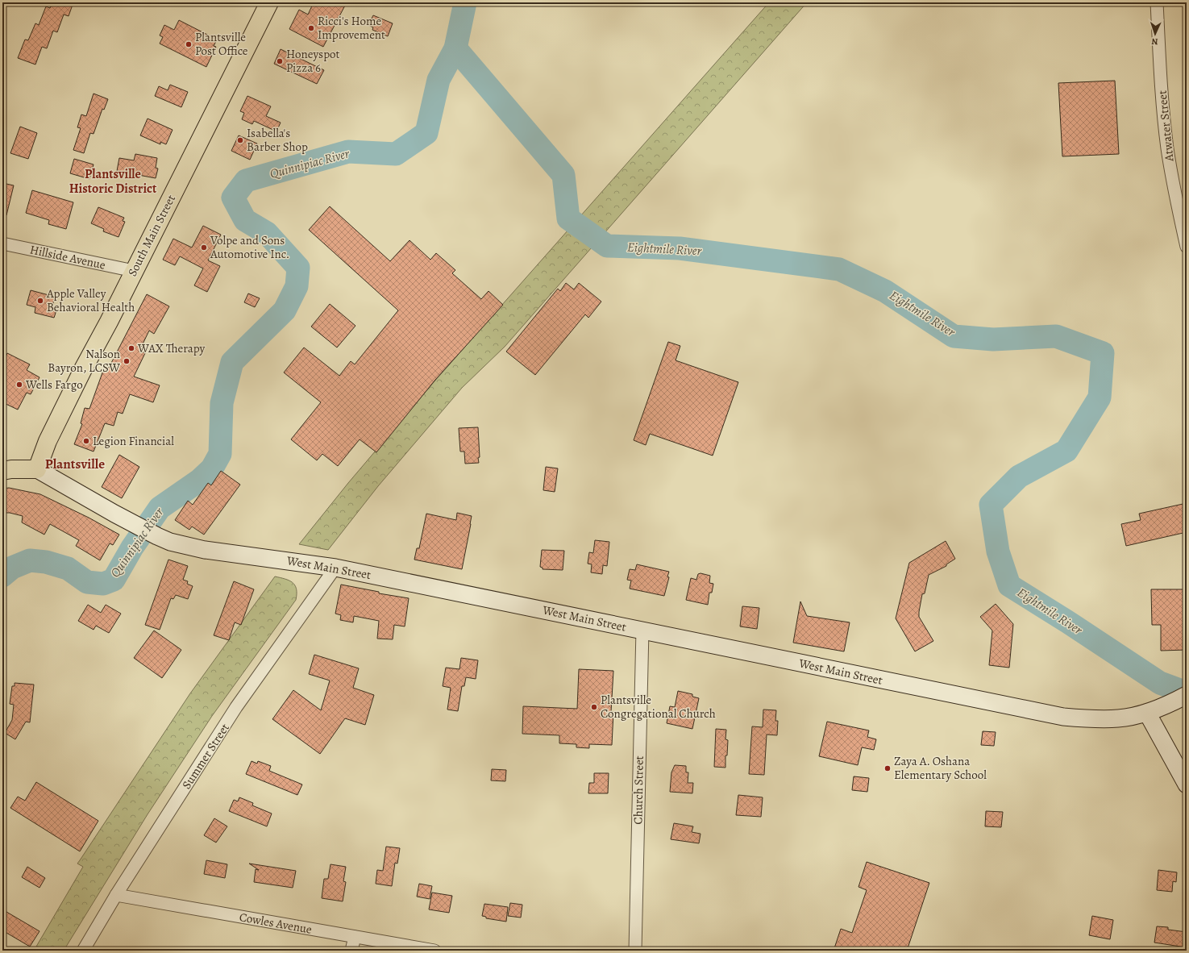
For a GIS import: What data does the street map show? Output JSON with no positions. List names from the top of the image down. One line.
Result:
{"streets":{"highway":["South Main Street"],"main road":["West Main Street"],"street":["Atwater Street","Hillside Avenue","Summer Street","Church Street","Cowles Avenue"]},"crossings":[["South Main Street","Hillside Avenue"],["South Main Street","West Main Street"],["West Main Street","Summer Street"],["West Main Street","Church Street"],["Summer Street","Cowles Avenue"]],"districts":["Plantsville Historic District","Plantsville"],"water":["Quinnipiac River","Eightmile River"],"places":["Ricci's Home Improvement","Plantsville Post Office","Honeyspot Pizza 6","Isabella's Barber Shop","Volpe and Sons Automotive Inc.","Apple Valley Behavioral Health","WAX Therapy","Nalson Bayron, LCSW","Wells Fargo","Legion Financial","Plantsville Congregational Church","Zaya A. Oshana Elementary School"],"north":"bottom"}
